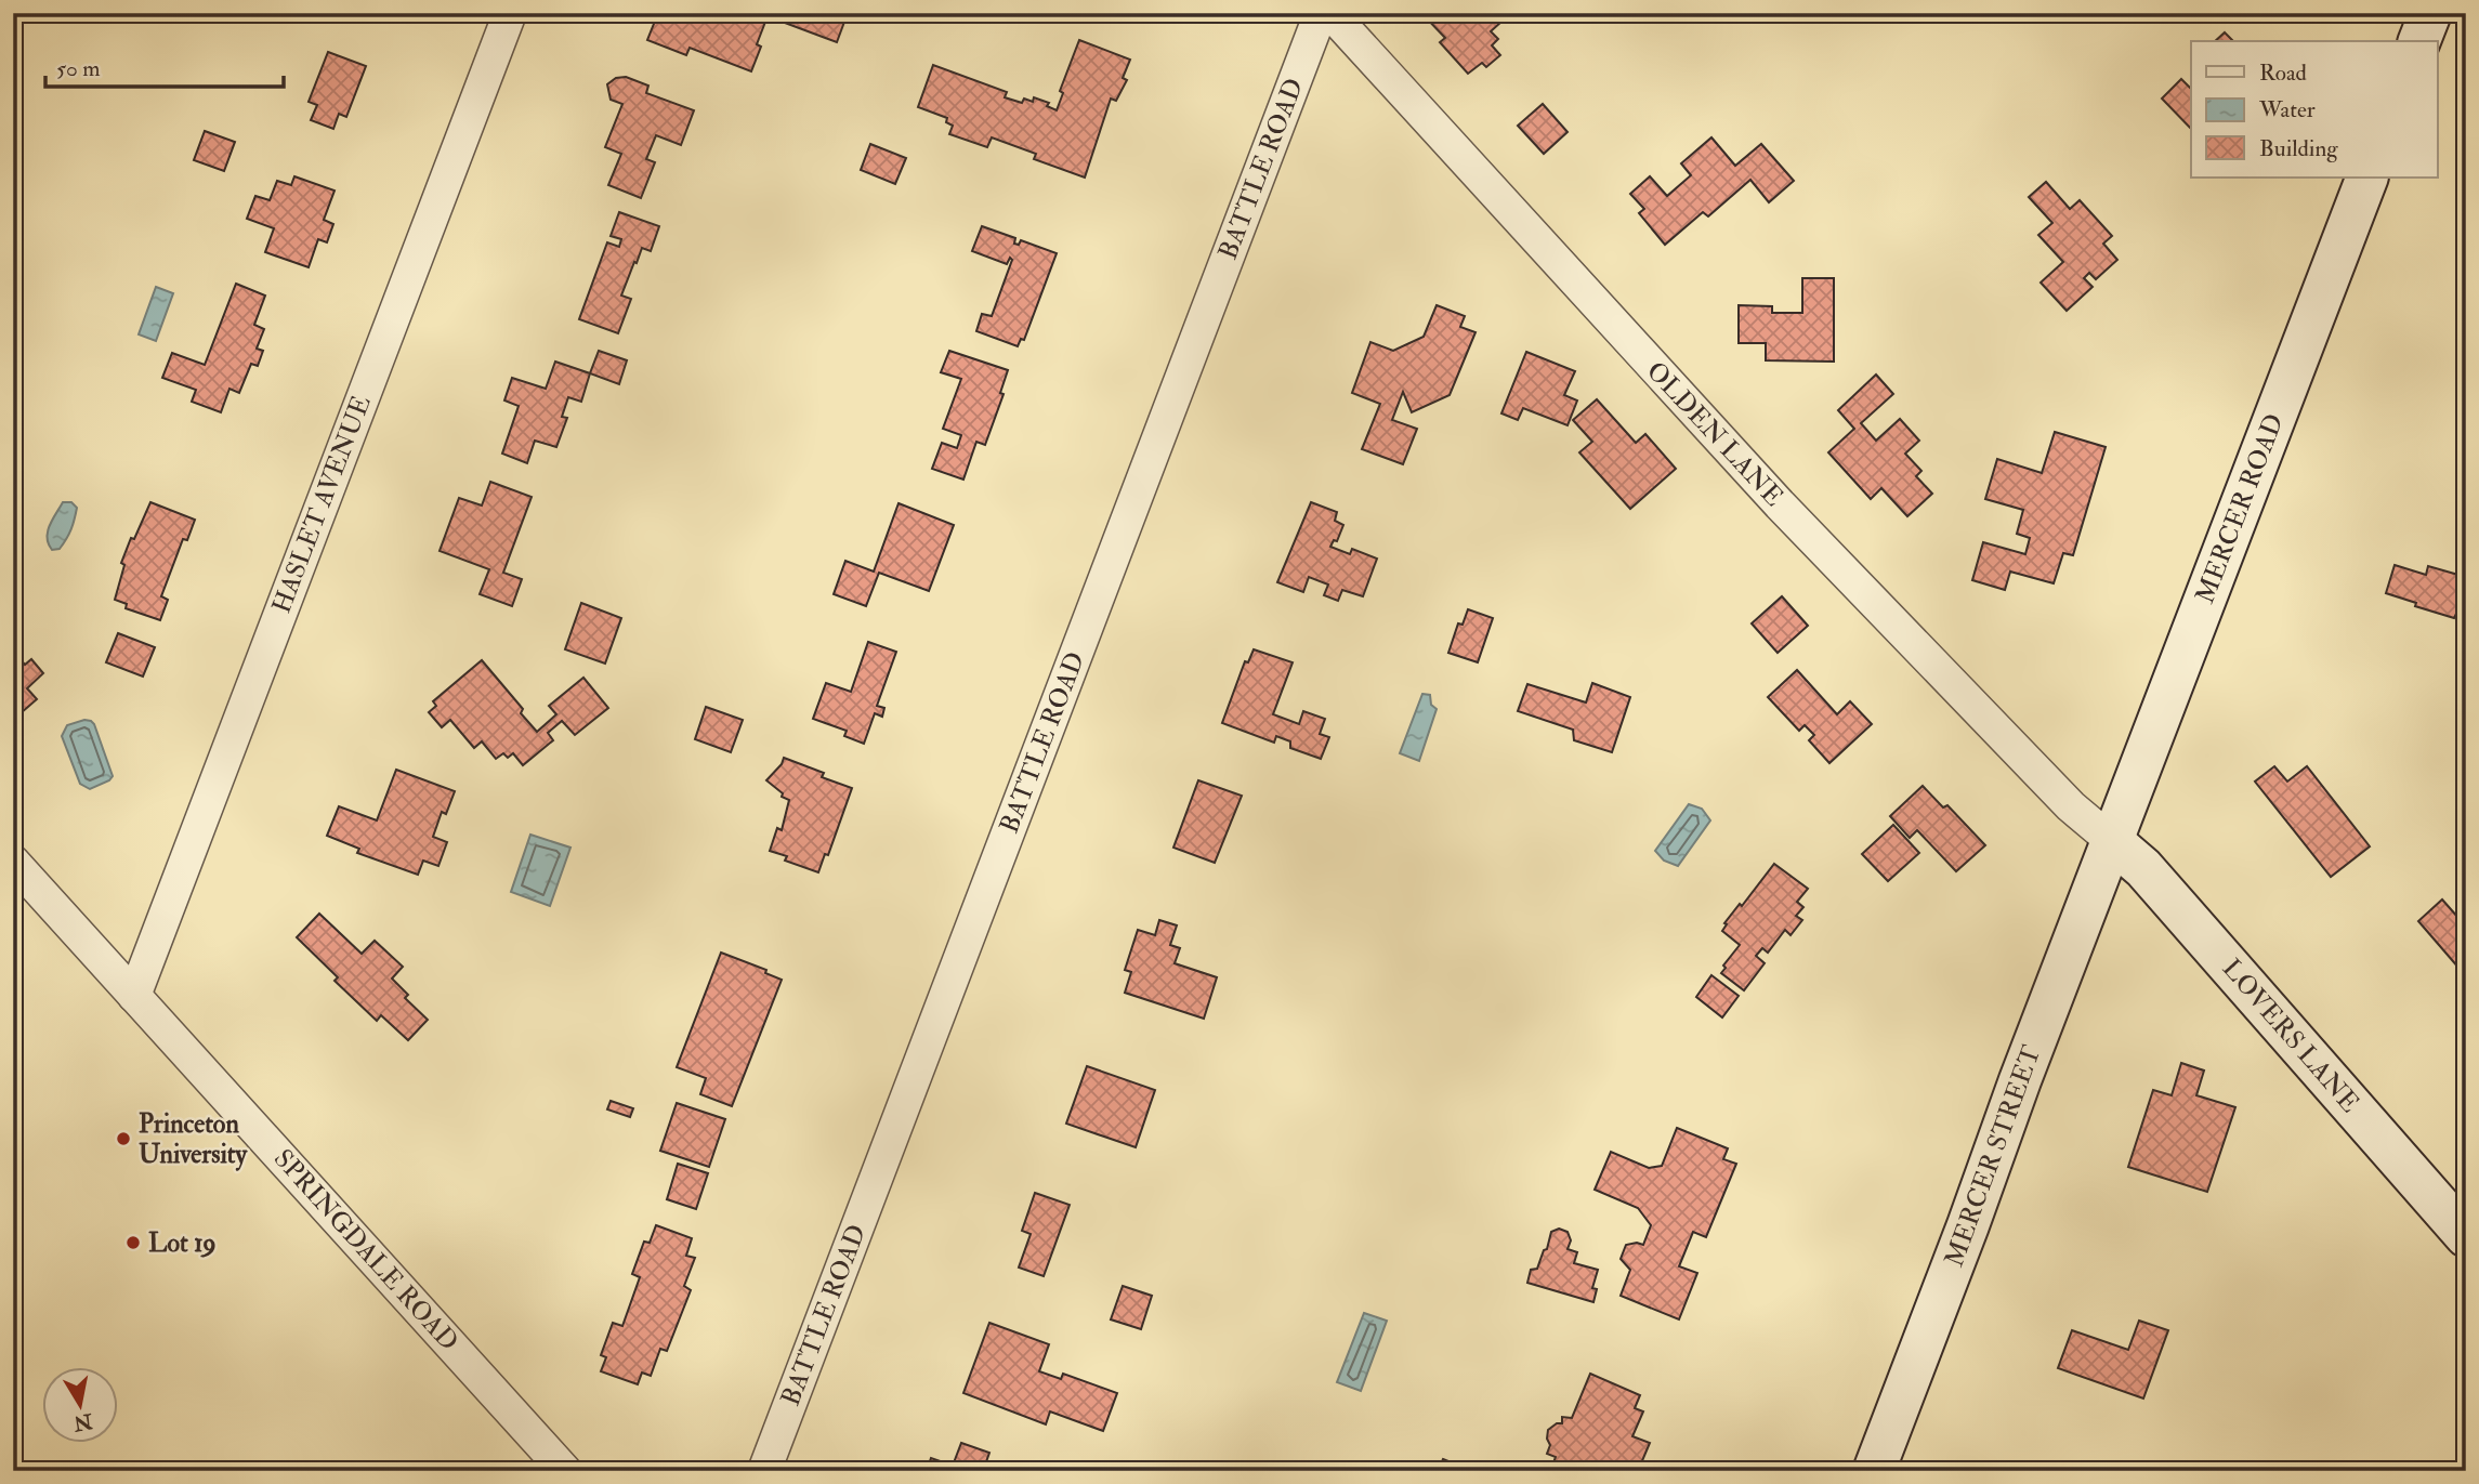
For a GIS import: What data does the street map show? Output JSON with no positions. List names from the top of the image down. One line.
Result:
{"streets":{"main road":["MERCER ROAD","LOVERS LANE","MERCER STREET"],"street":["BATTLE ROAD","OLDEN LANE","HASLET AVENUE","SPRINGDALE ROAD"]},"crossings":[["OLDEN LANE","MERCER ROAD"],["OLDEN LANE","LOVERS LANE"],["OLDEN LANE","MERCER STREET"],["HASLET AVENUE","SPRINGDALE ROAD"],["MERCER ROAD","LOVERS LANE"],["MERCER ROAD","MERCER STREET"],["LOVERS LANE","MERCER STREET"]],"places":["Princeton University","Lot 19"],"legend":["Road","Water","Building"],"scale_bar":"50 m","north":"bottom"}
